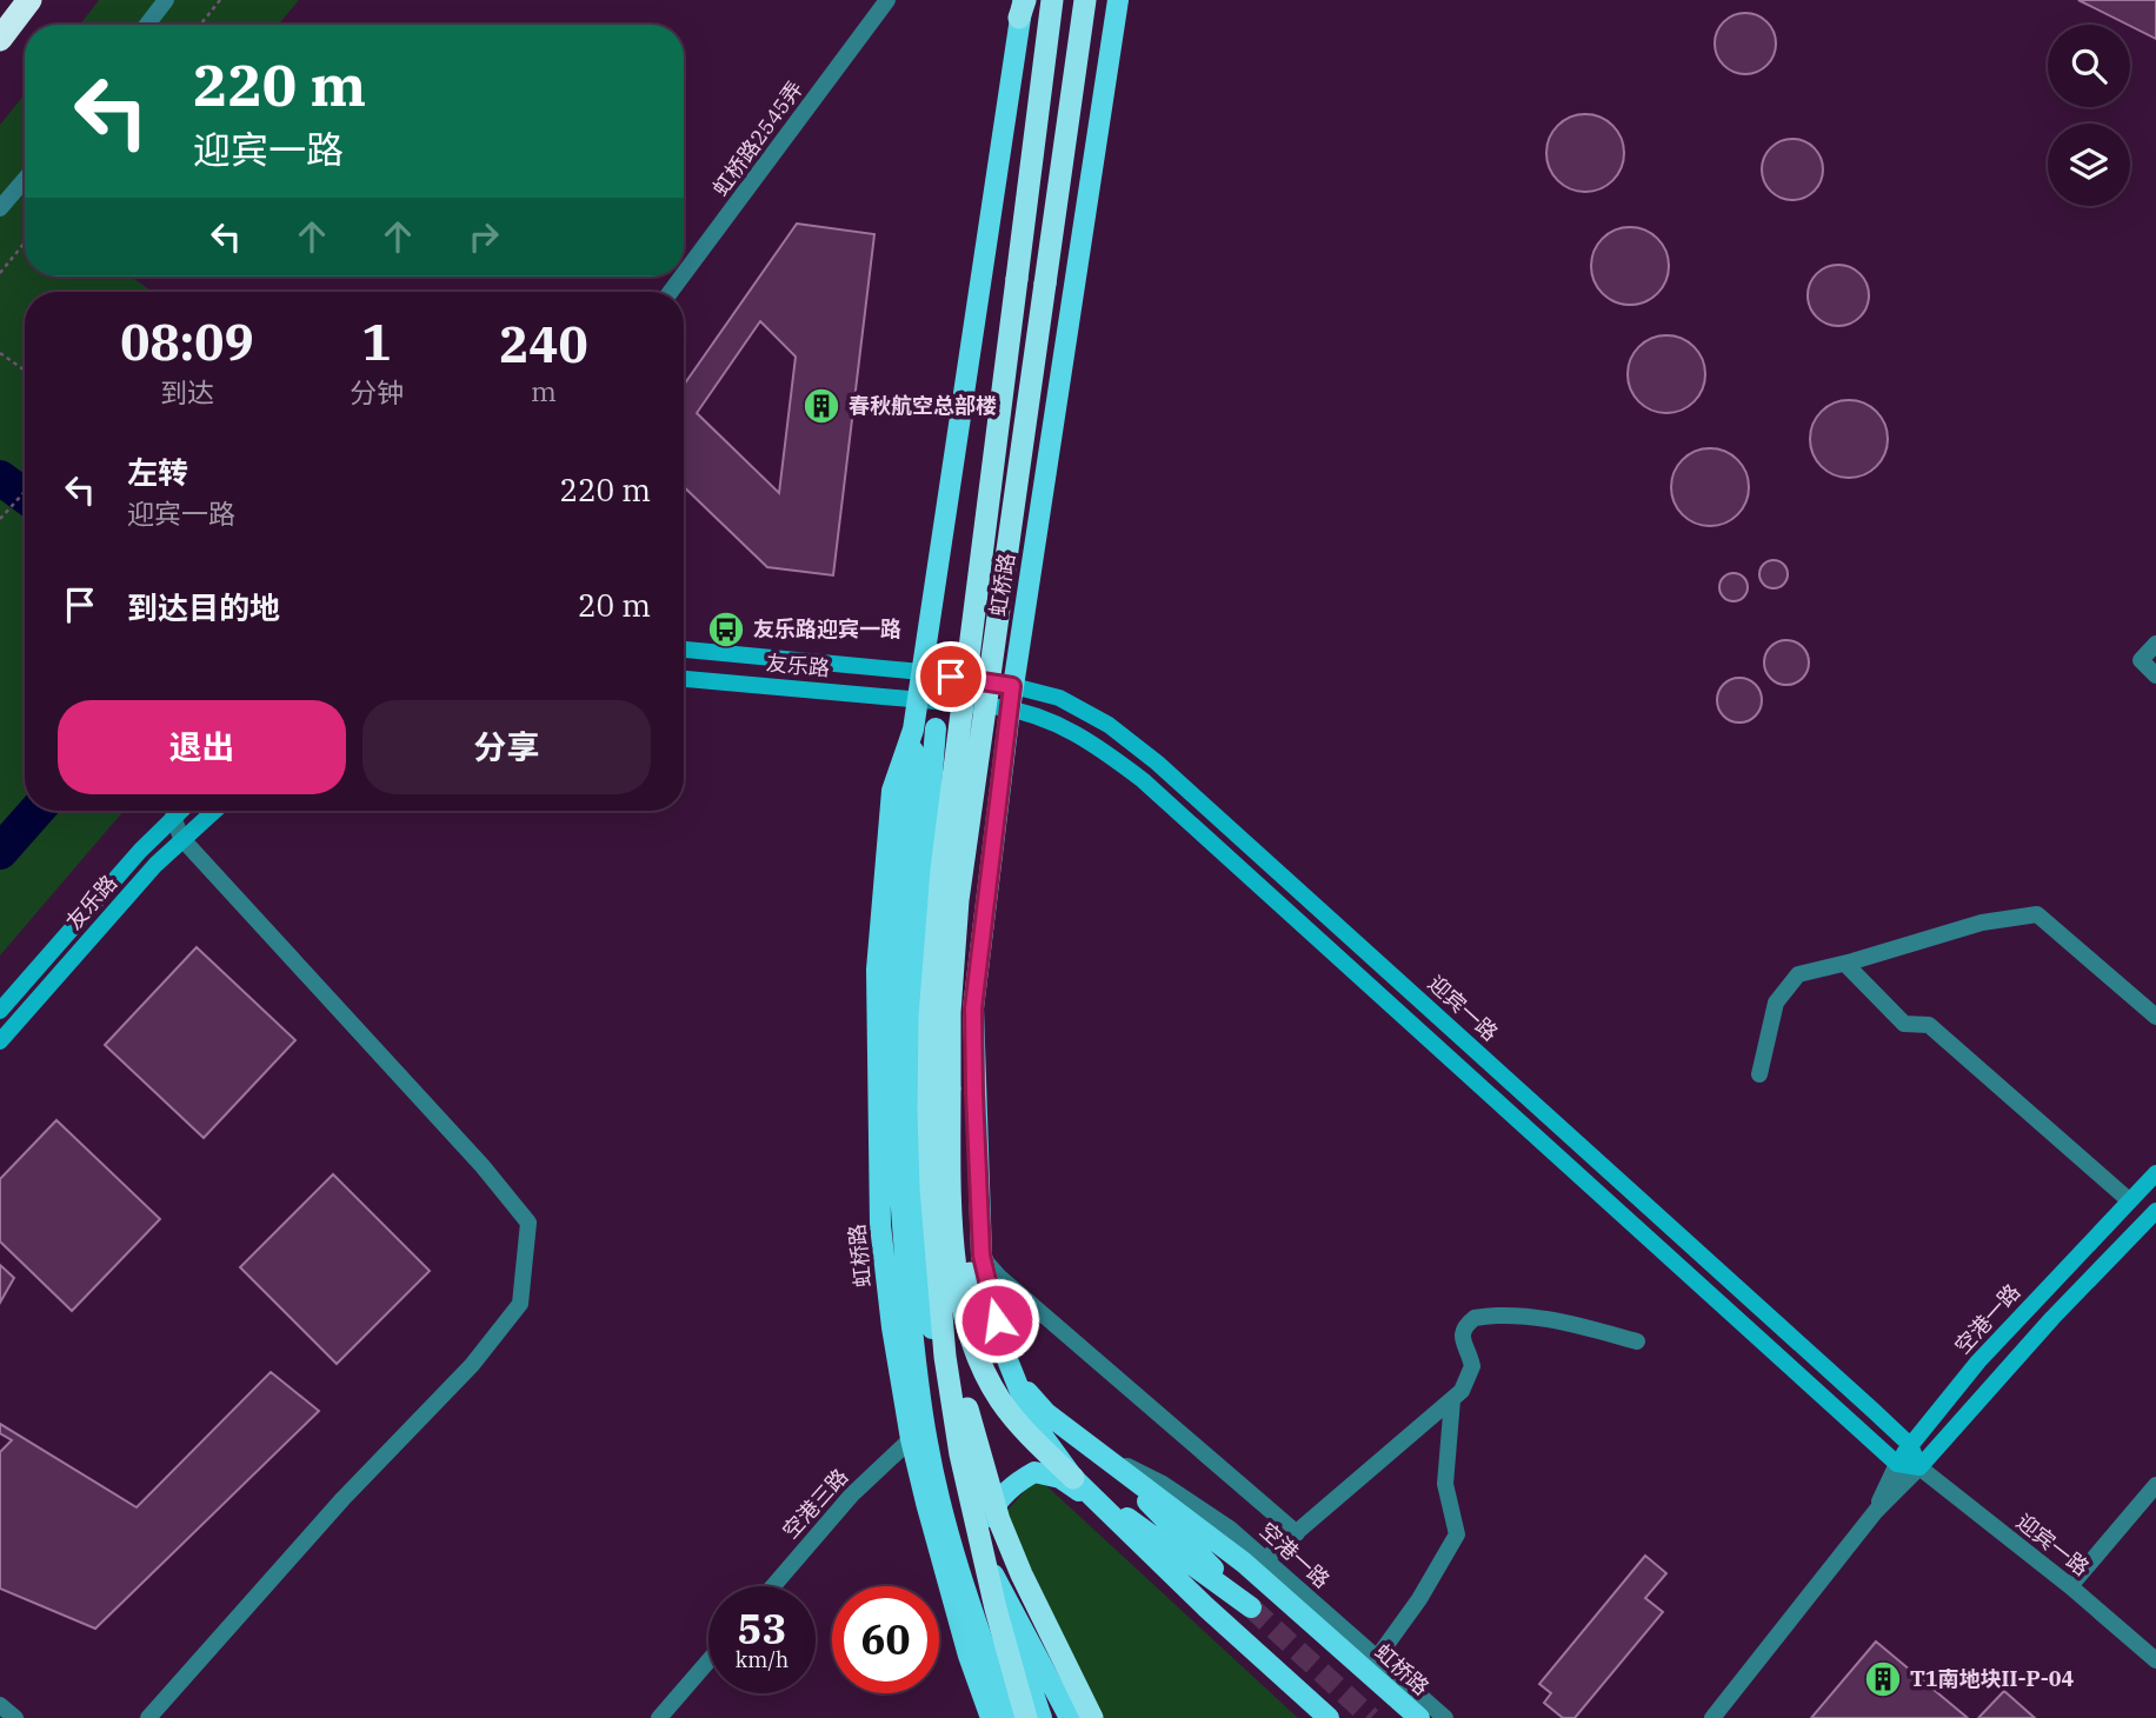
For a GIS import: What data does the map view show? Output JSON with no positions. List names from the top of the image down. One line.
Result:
{"streets":{"main road":["虹桥路","友乐路","迎宾一路","空港一路"],"street":["虹桥路2545弄","空港三路"]},"crossings":[["虹桥路","友乐路"],["虹桥路","迎宾一路"],["虹桥路","空港一路"],["虹桥路","空港三路"],["友乐路","迎宾一路"],["迎宾一路","空港一路"]],"places":{"building":["春秋航空总部楼","T1南地块II-P-04"],"bus stop":["友乐路迎宾一路"]},"page":{"turn":["220 m","迎宾一路"],"eta":["08:09","到达","1","分钟","240","m"],"list":[{"name":"左转","note":"迎宾一路","value":"220 m"},{"name":"到达目的地","value":"20 m"}],"buttons":["退出","分享"],"speed":"53 km/h","limit":"60"}}
